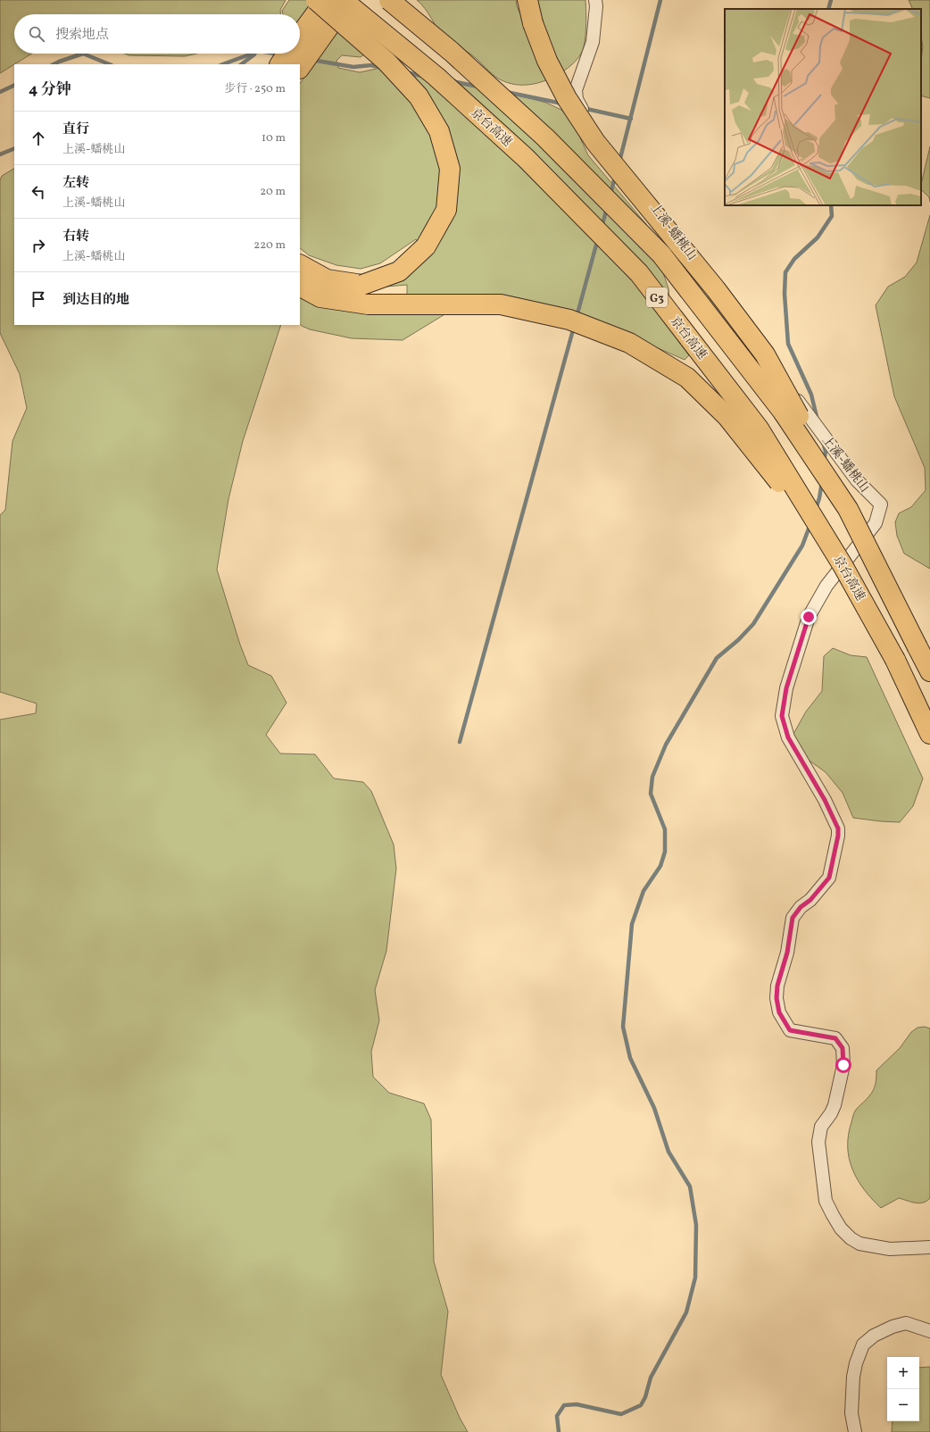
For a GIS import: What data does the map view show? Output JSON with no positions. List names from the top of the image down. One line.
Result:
{"streets":{"highway":["京台高速","G3"],"street":["上溪-蟠桃山"]},"page":{"search":"搜索地点","heading":["4 分钟","步行 · 250 m"],"list":[["直行","上溪-蟠桃山","10 m"],["左转","上溪-蟠桃山","20 m"],["右转","上溪-蟠桃山","220 m"],"到达目的地"],"map_buttons":["+","−"]}}
